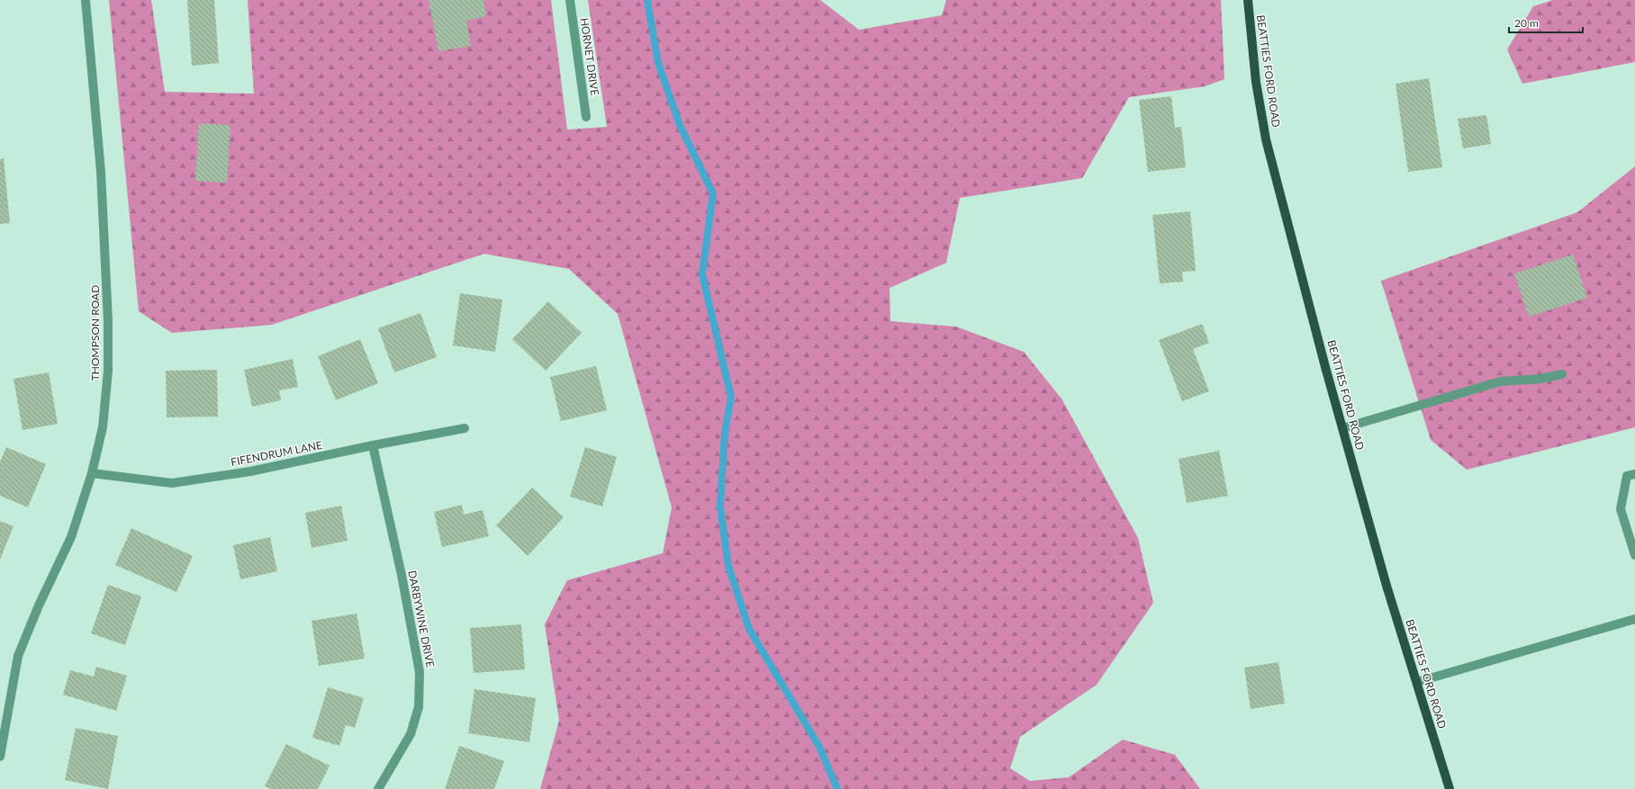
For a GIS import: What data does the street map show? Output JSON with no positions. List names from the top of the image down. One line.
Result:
{"streets":{"main road":["BEATTIES FORD ROAD"],"street":["HORNET DRIVE","THOMPSON ROAD","FIFENDRUM LANE","DARBYWINE DRIVE"]},"crossings":[["THOMPSON ROAD","FIFENDRUM LANE"],["FIFENDRUM LANE","DARBYWINE DRIVE"]],"scale_bar":"20 m"}
